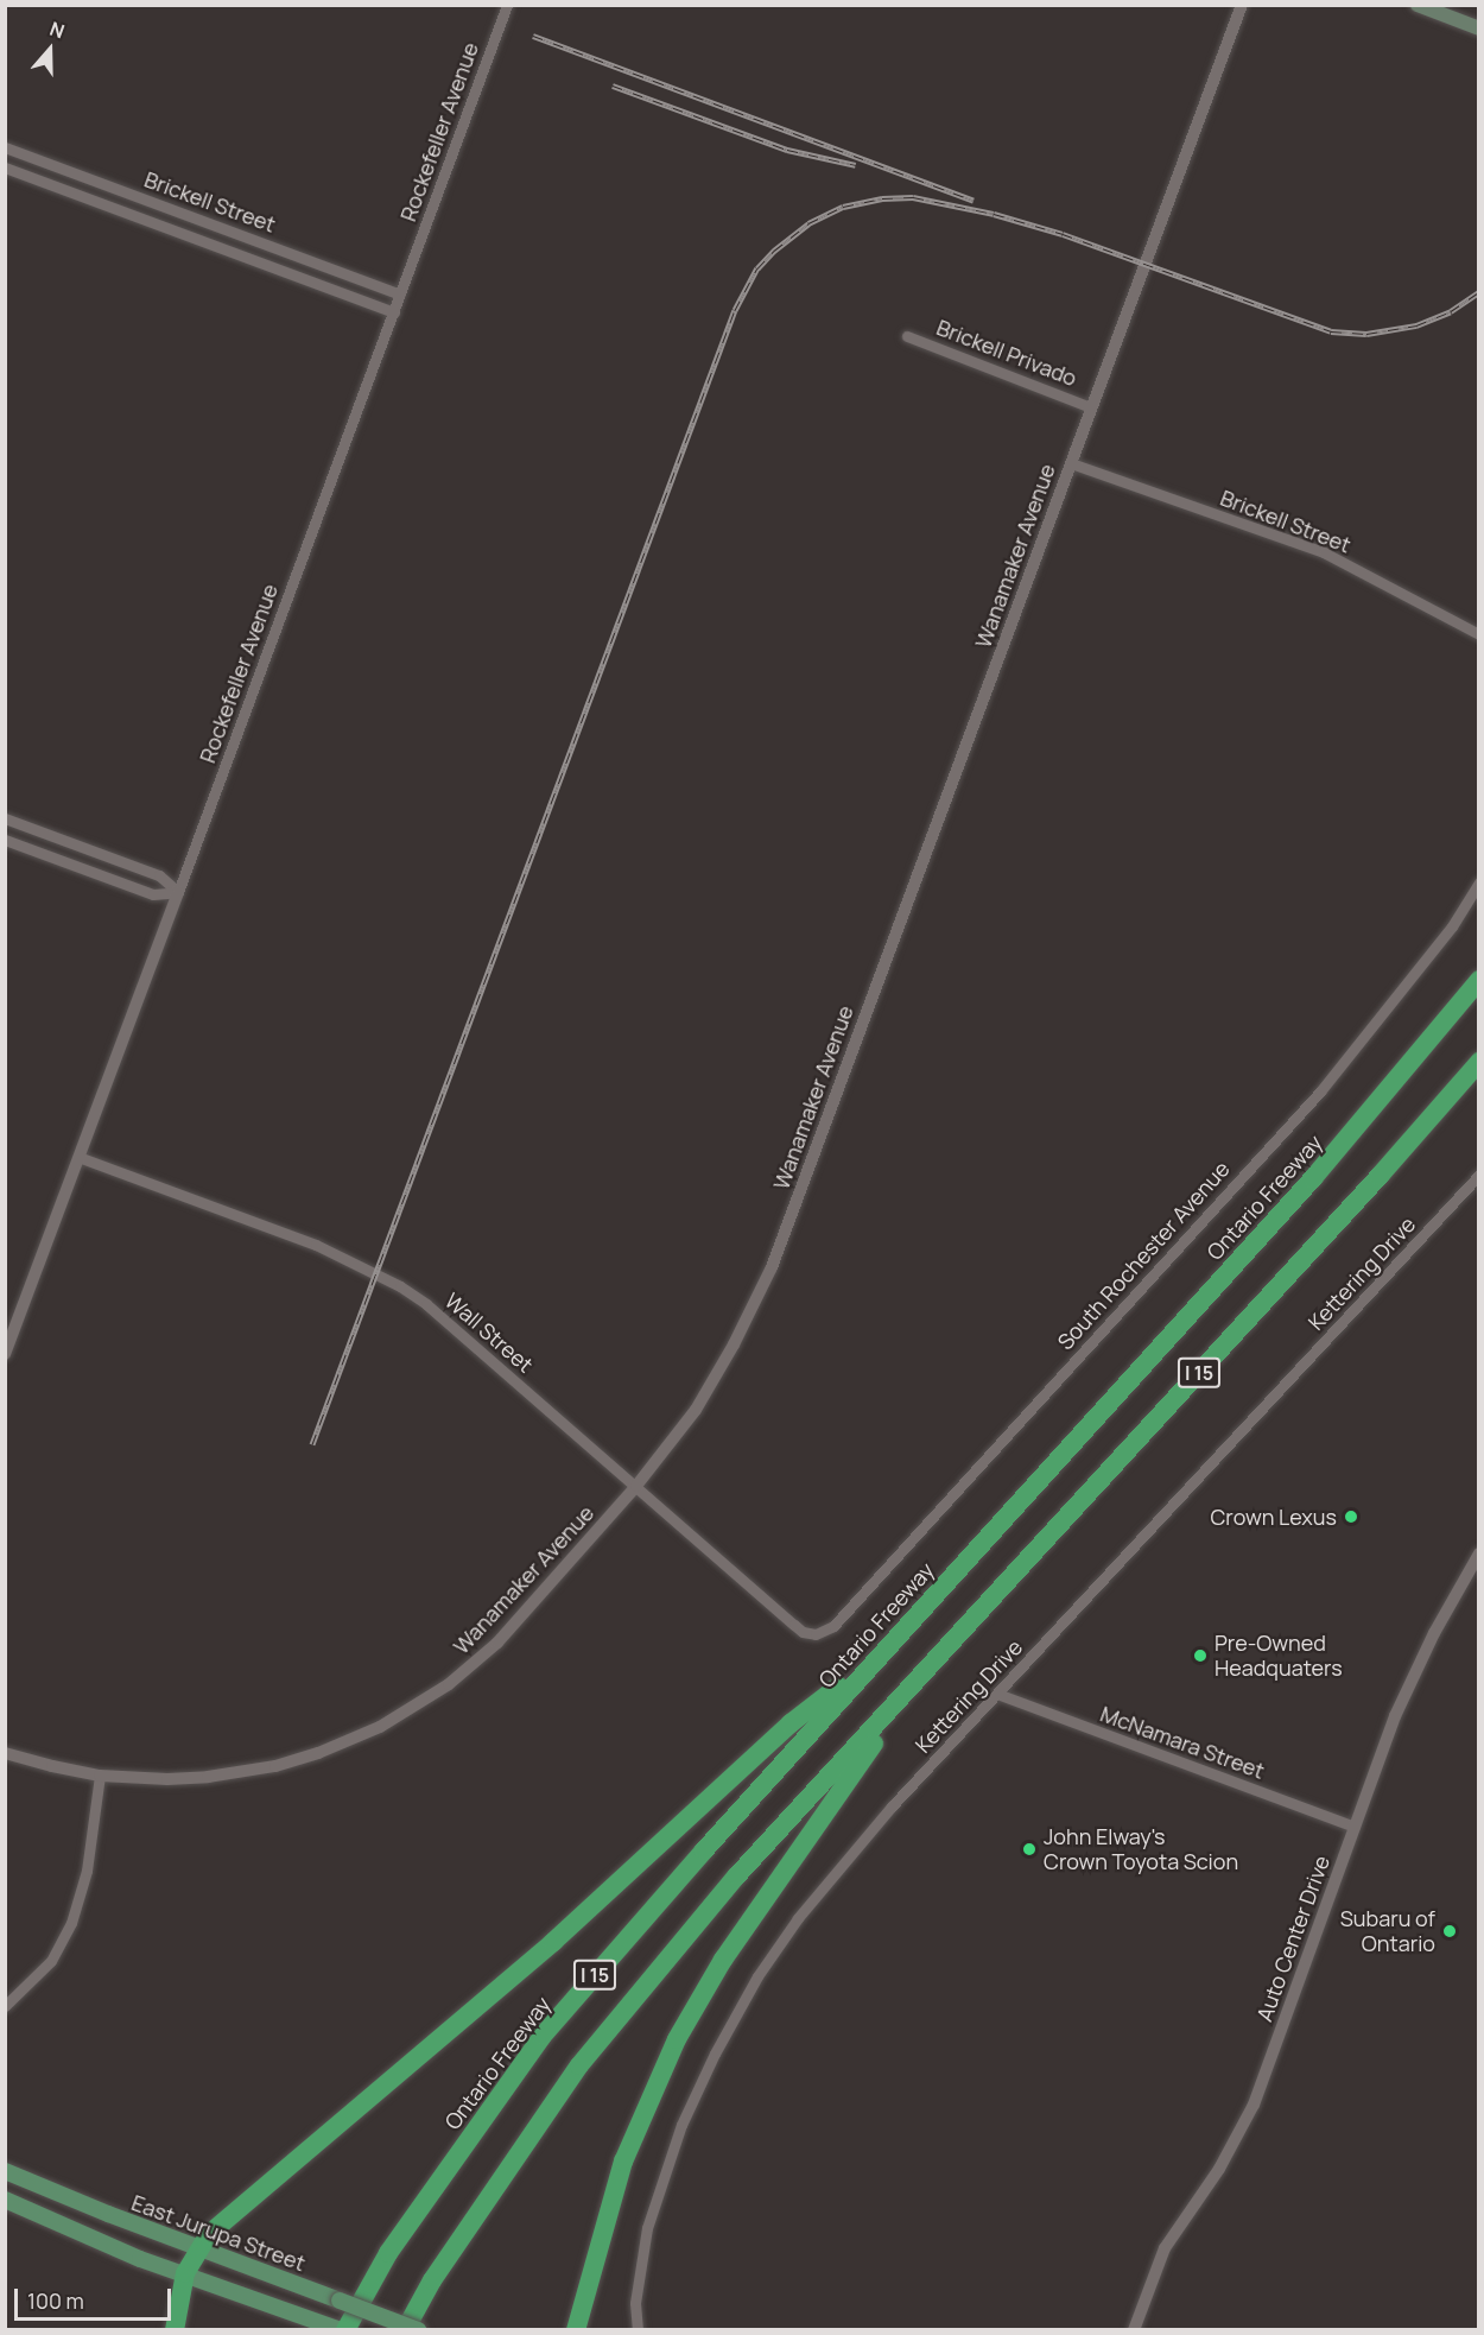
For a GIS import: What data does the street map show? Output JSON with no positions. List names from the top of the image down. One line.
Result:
{"streets":{"highway":["Ontario Freeway","I 15"],"main road":["East Jurupa Street"],"street":["Rockefeller Avenue","Brickell Street","Brickell Privado","Wanamaker Avenue","South Rochester Avenue","Kettering Drive","Wall Street","McNamara Street","Auto Center Drive"]},"crossings":[["Rockefeller Avenue","Brickell Street"],["Rockefeller Avenue","Wall Street"],["Brickell Street","Wanamaker Avenue"],["Brickell Privado","Wanamaker Avenue"],["Wanamaker Avenue","Wall Street"],["South Rochester Avenue","Wall Street"],["Kettering Drive","McNamara Street"],["McNamara Street","Auto Center Drive"]],"places":["Crown Lexus","Pre-Owned Headquaters","John Elway's Crown Toyota Scion","Subaru of Ontario"],"scale_bar":"100 m","north":"top"}
